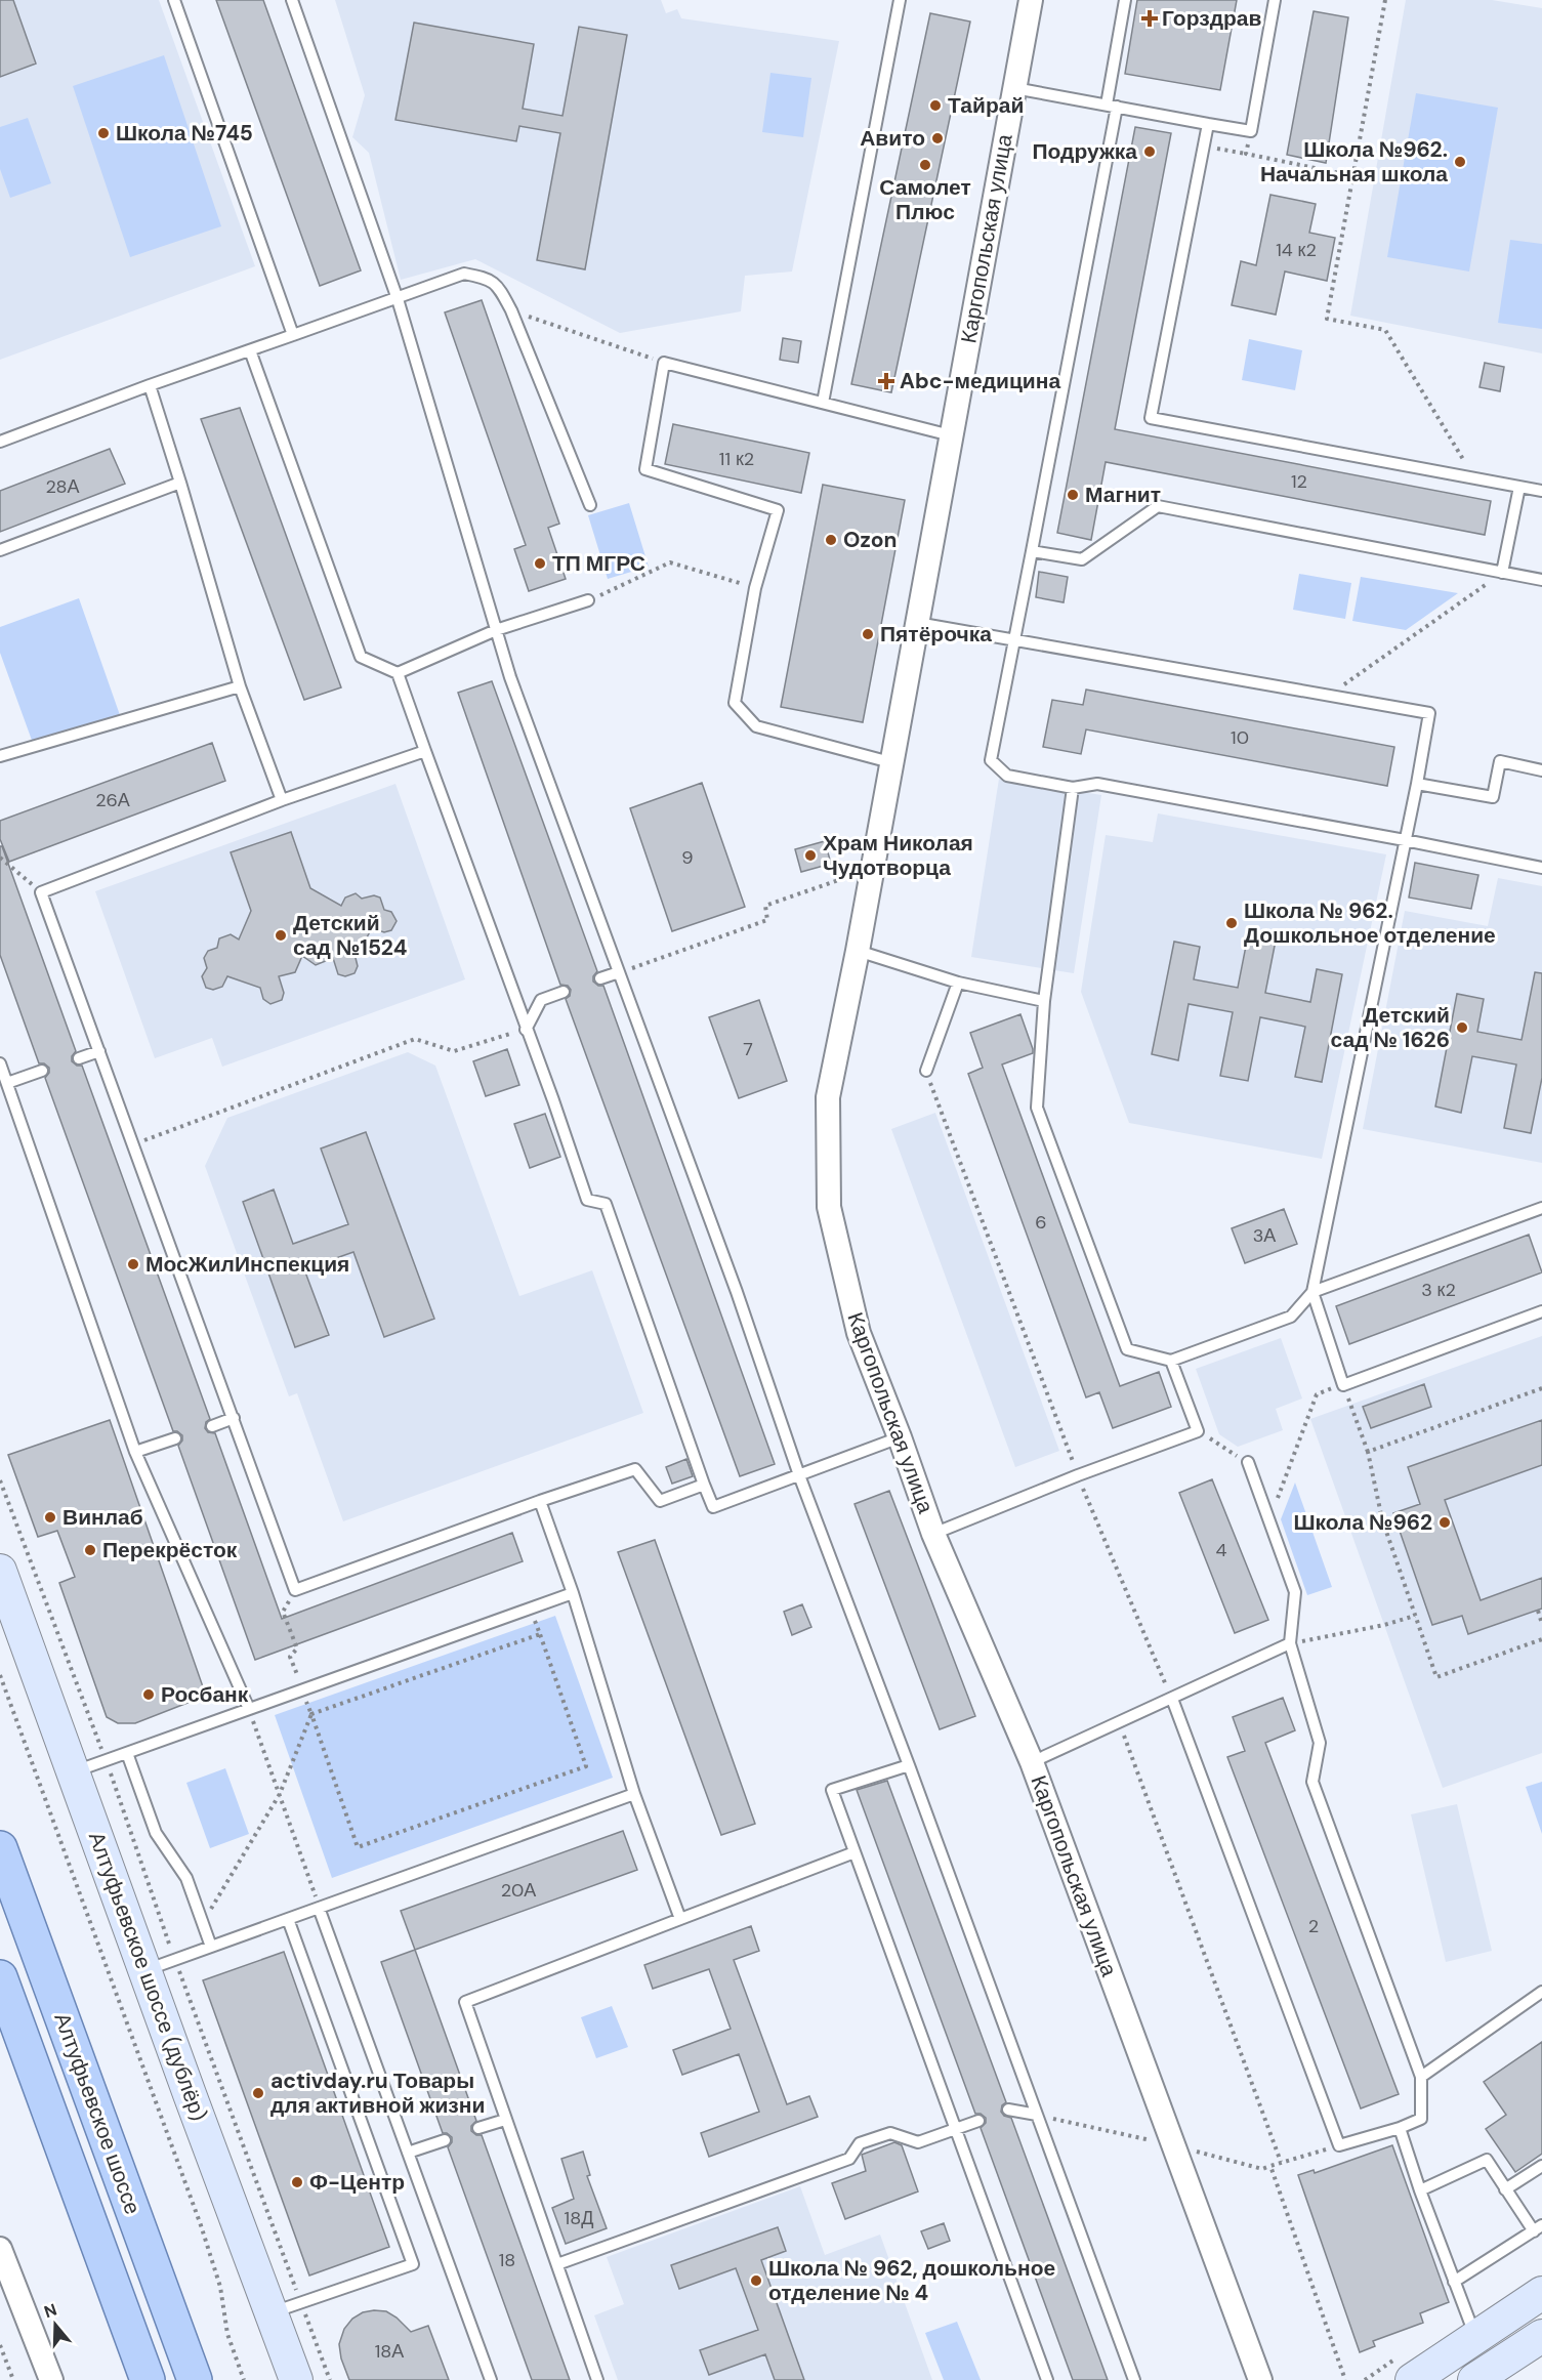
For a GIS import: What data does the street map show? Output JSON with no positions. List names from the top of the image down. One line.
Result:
{"streets":{"main road":["Алтуфьевское шоссе (дублёр)","Алтуфьевское шоссе"],"street":["Каргопольская улица"]},"places":{"health":["Горздрав","Abc-медицина"],"other":["Тайрай","Школа №745","Авито","Подружка","Школа №962. Начальная школа","Самолет Плюс","Магнит","Ozon","ТП МГРС","Пятёрочка","Храм Николая Чудотворца","Школа № 962. Дошкольное отделение","Детский сад №1524","Детский сад № 1626","МосЖилИнспекция","Винлаб","Школа №962","Перекрёсток","Росбанк","activday.ru Товары для активной жизни","Ф-Центр","Школа № 962, дошкольное отделение № 4"]},"house_numbers":["14 к2","11 к2","12","28А","10","26А","9","7","6","3А","3 к2","4","20А","2","18Д","18","18А"],"north":"top"}
